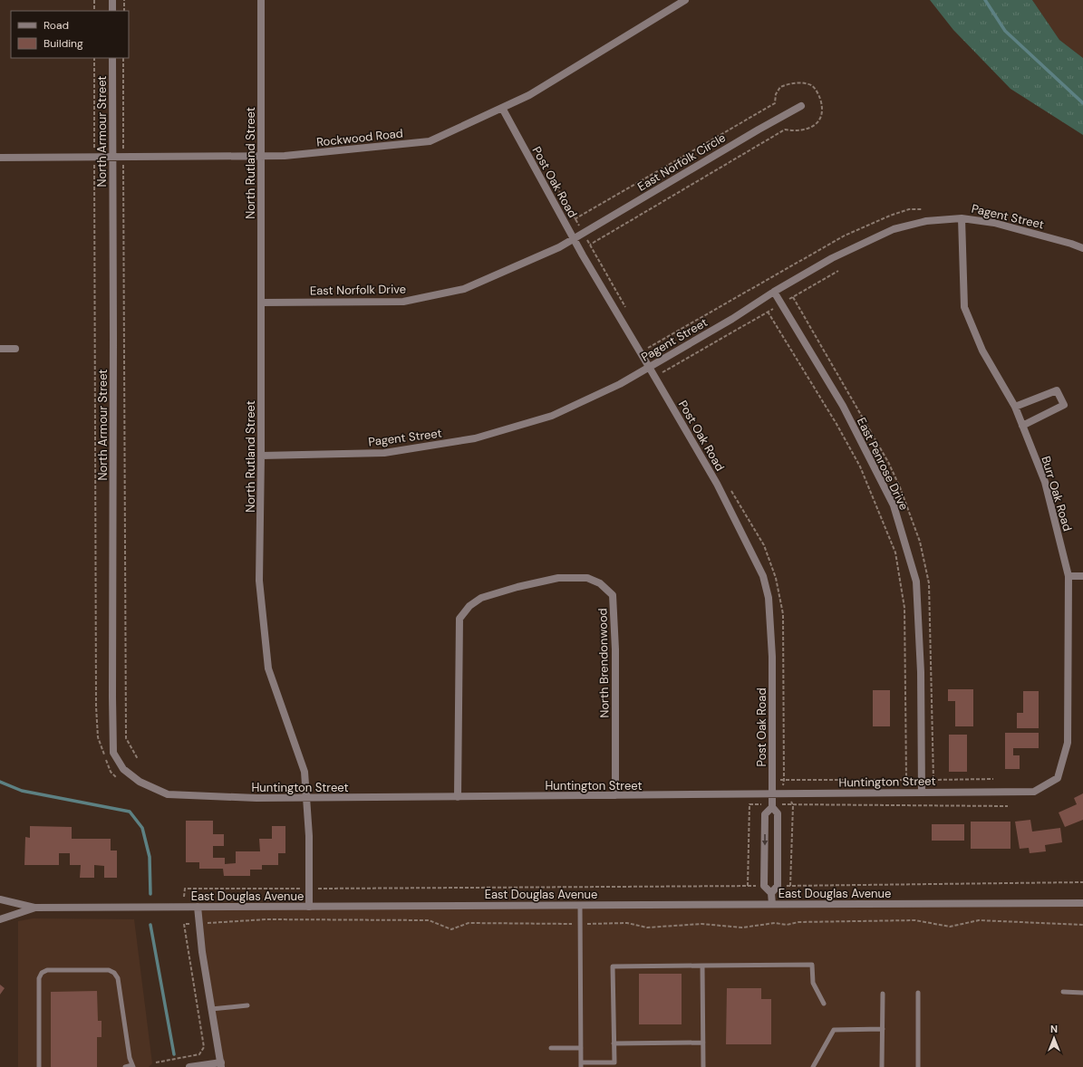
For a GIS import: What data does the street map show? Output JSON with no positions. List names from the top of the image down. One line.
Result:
{"streets":{"street":["North Armour Street","Rockwood Road","East Norfolk Circle","North Rutland Street","Post Oak Road","Pagent Street","East Norfolk Drive","East Penrose Drive","Burr Oak Road","North Brendonwood","Huntington Street","East Douglas Avenue"]},"crossings":[["North Armour Street","Rockwood Road"],["North Armour Street","Huntington Street"],["Rockwood Road","North Rutland Street"],["Rockwood Road","Post Oak Road"],["East Norfolk Circle","Post Oak Road"],["East Norfolk Circle","East Norfolk Drive"],["North Rutland Street","Pagent Street"],["North Rutland Street","East Norfolk Drive"],["North Rutland Street","Huntington Street"],["North Rutland Street","East Douglas Avenue"],["Post Oak Road","Pagent Street"],["Post Oak Road","East Norfolk Drive"],["Post Oak Road","Huntington Street"],["Pagent Street","East Penrose Drive"],["Pagent Street","Burr Oak Road"],["East Penrose Drive","Huntington Street"],["Burr Oak Road","Huntington Street"],["North Brendonwood","Huntington Street"]],"legend":["Road","Building"],"north":"top"}
